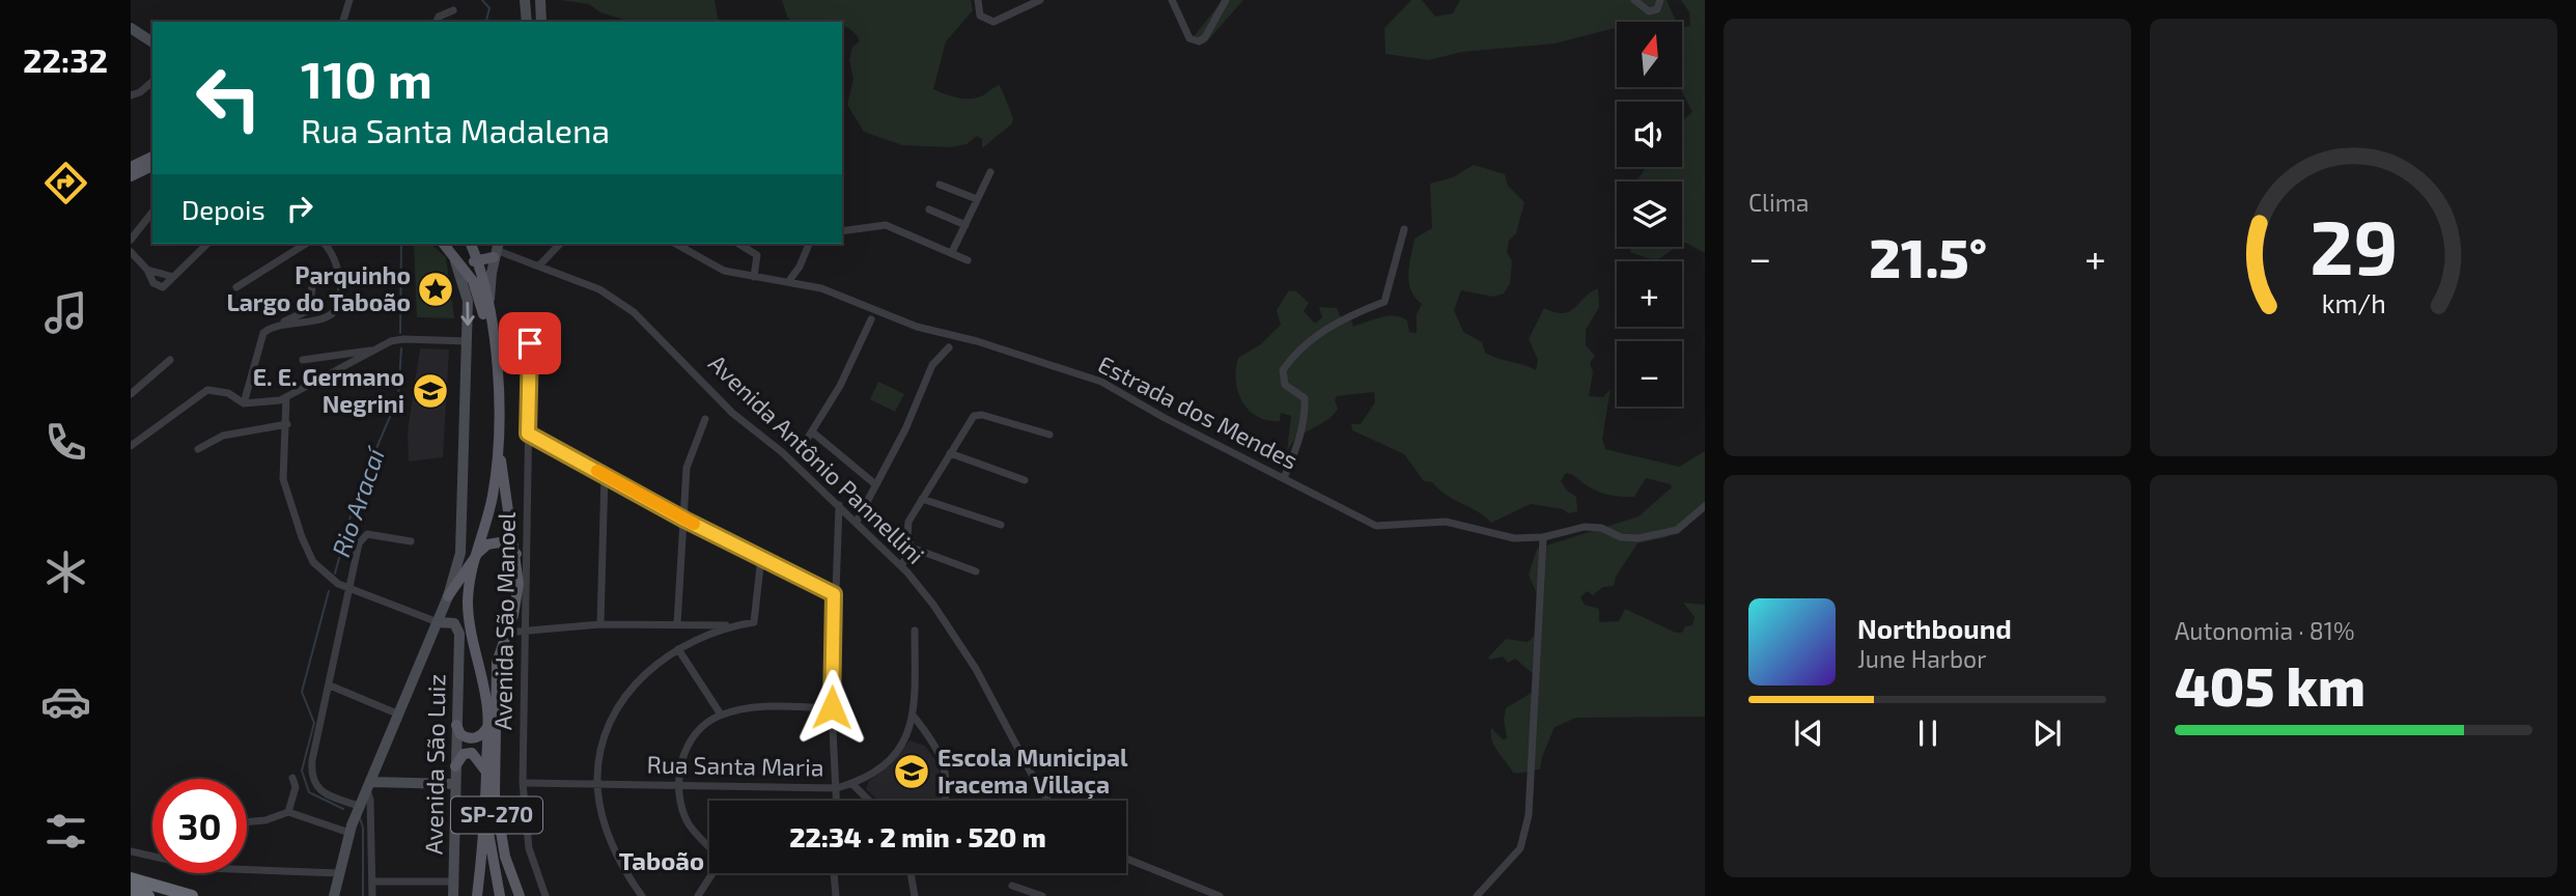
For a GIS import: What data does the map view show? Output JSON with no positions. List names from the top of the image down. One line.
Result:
{"streets":{"main road":["Avenida São Luiz","SP-270"],"street":["Estrada dos Mendes","Avenida Antônio Pannellini","Avenida São Manoel","Rua Santa Maria"]},"crossings":[["Avenida São Manoel","Rua Santa Maria"]],"districts":["Taboão"],"water":["Rio Aracaí"],"places":{"place":["Parquinho Largo do Taboão"],"school or university":["E. E. Germano Negrini","Escola Municipal Iracema Villaça"]},"north":"top","page":{"tabs":"22:32","tile":["Clima",["Autonomia · 81%","405 km"]],"map_buttons":["+","−"],"turn":["110 m","Rua Santa Madalena"],"then":"Depois","heat":["−","21.5°","+"],"song":["Northbound","June Harbor"],"limit":"30","trip":"22:34 · 2 min · 520 m","gauge":["29","km/h"]}}
